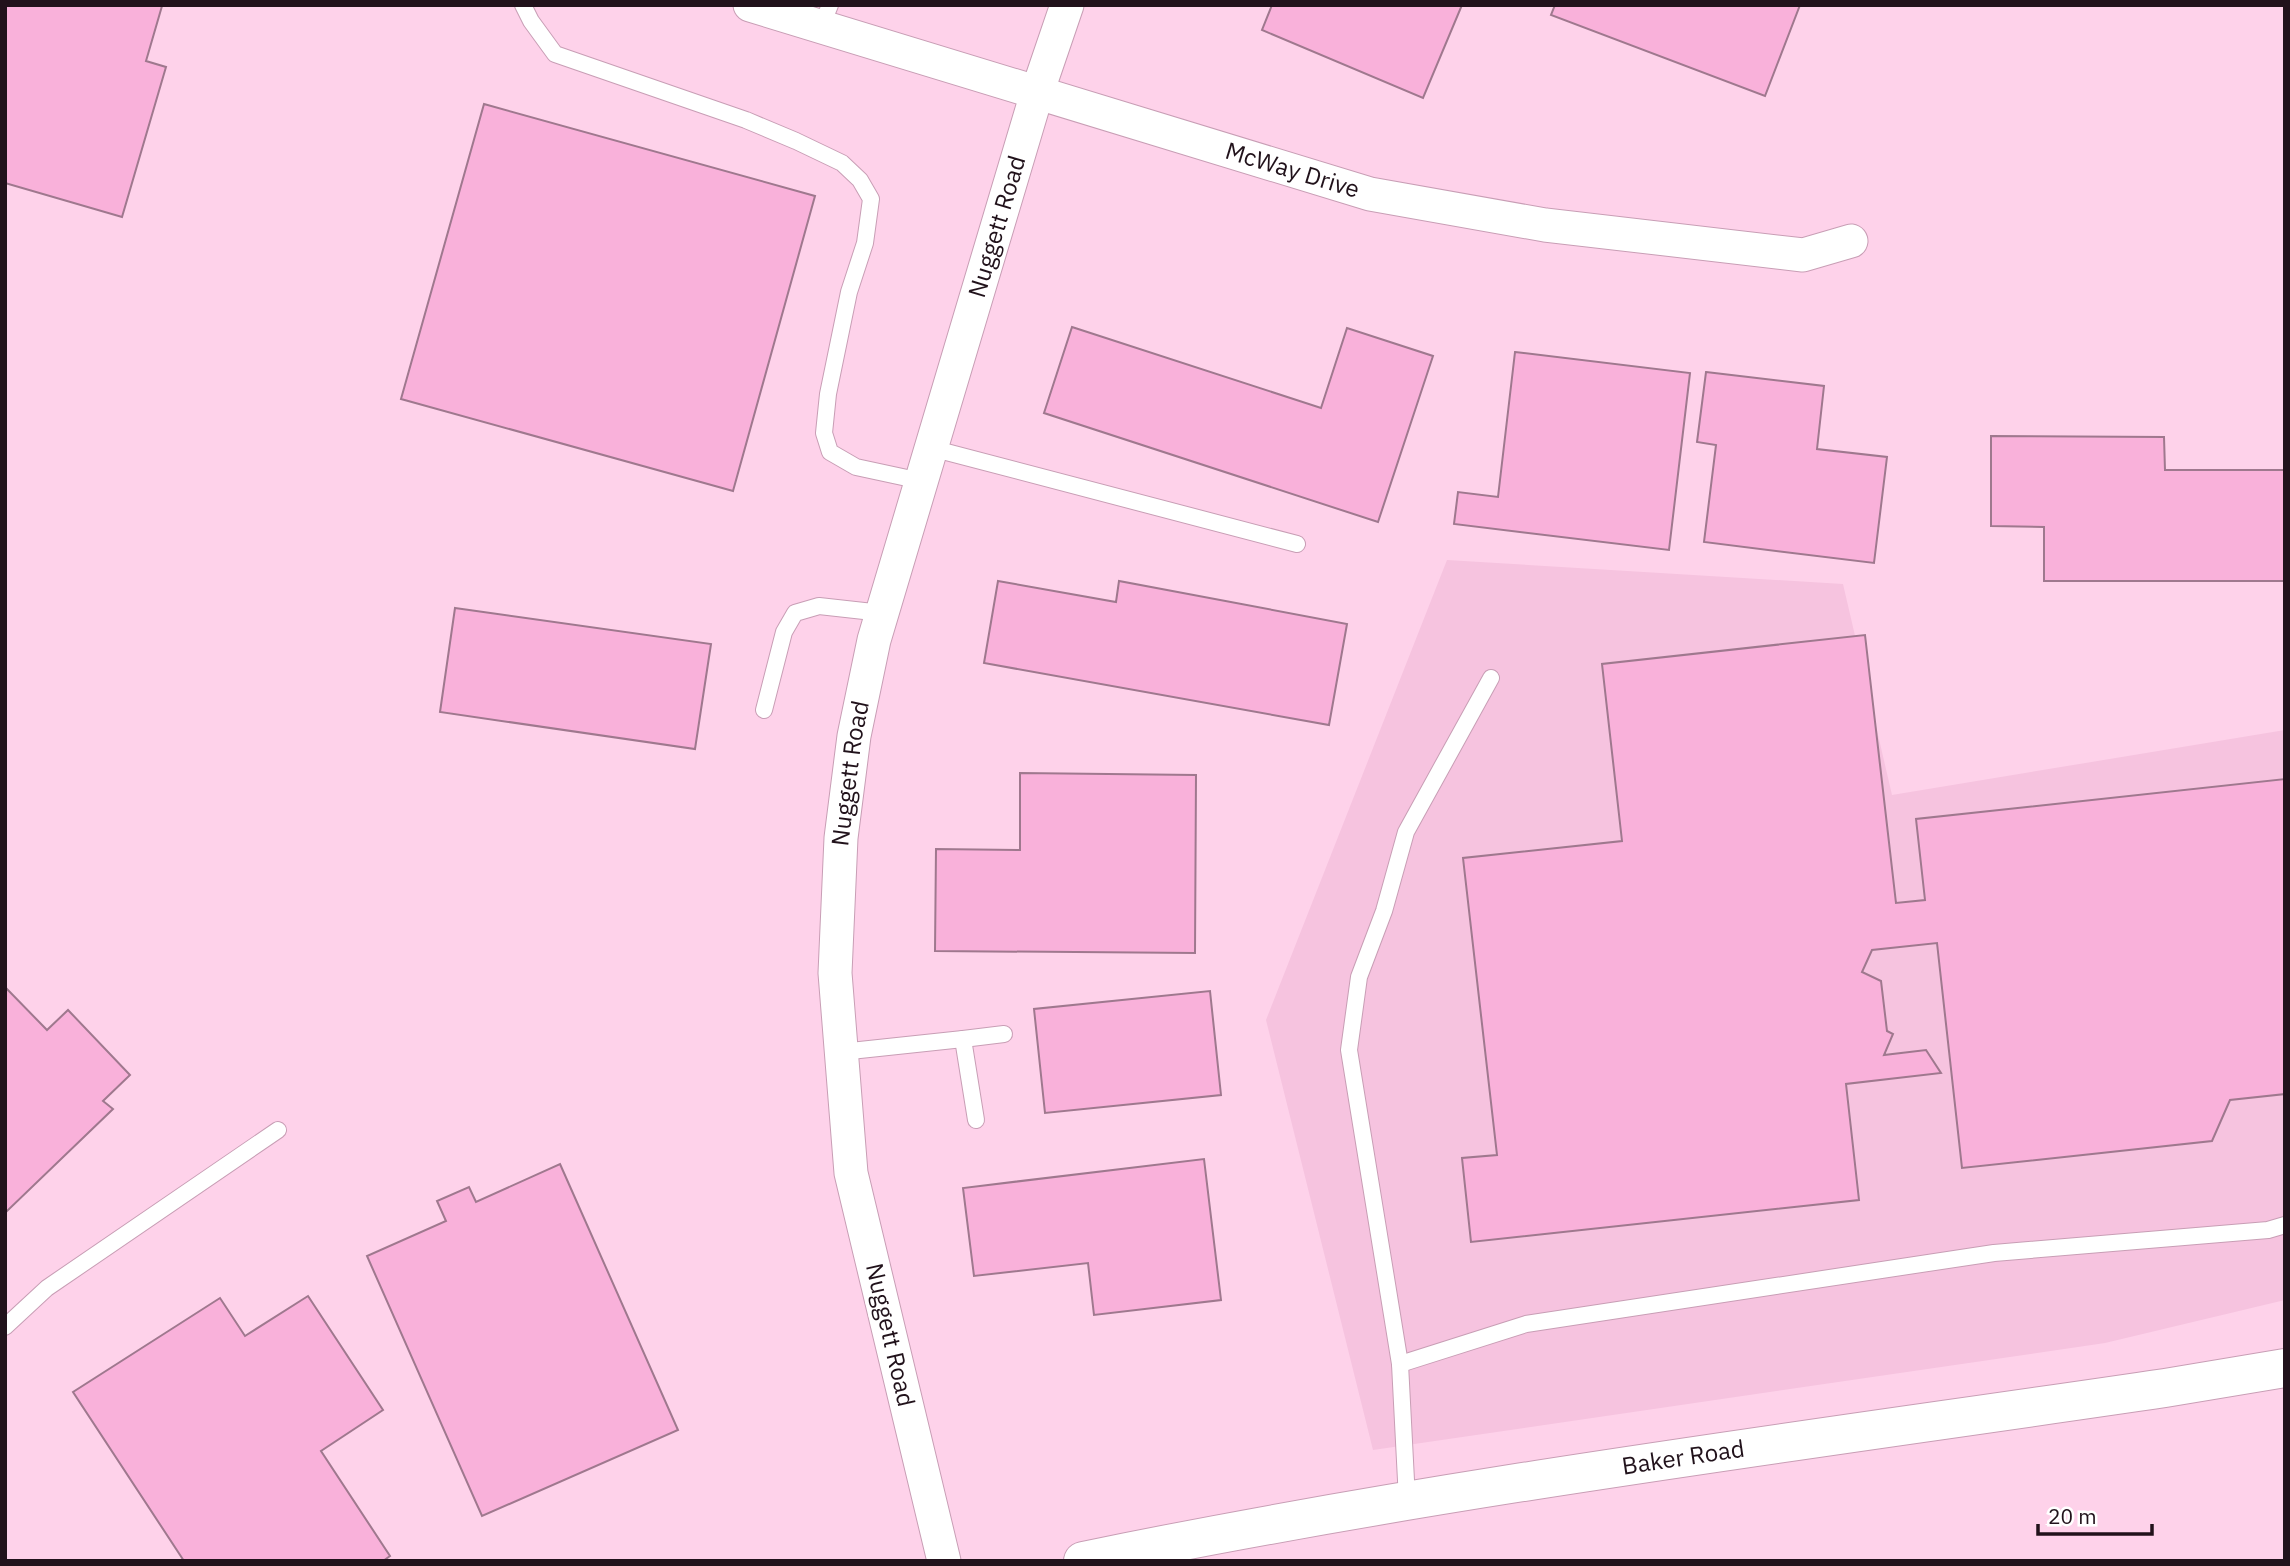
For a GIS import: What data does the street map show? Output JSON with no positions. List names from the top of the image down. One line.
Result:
{"streets":{"street":["McWay Drive","Nuggett Road","Baker Road"]},"crossings":[["McWay Drive","Nuggett Road"]],"scale_bar":"20 m"}
